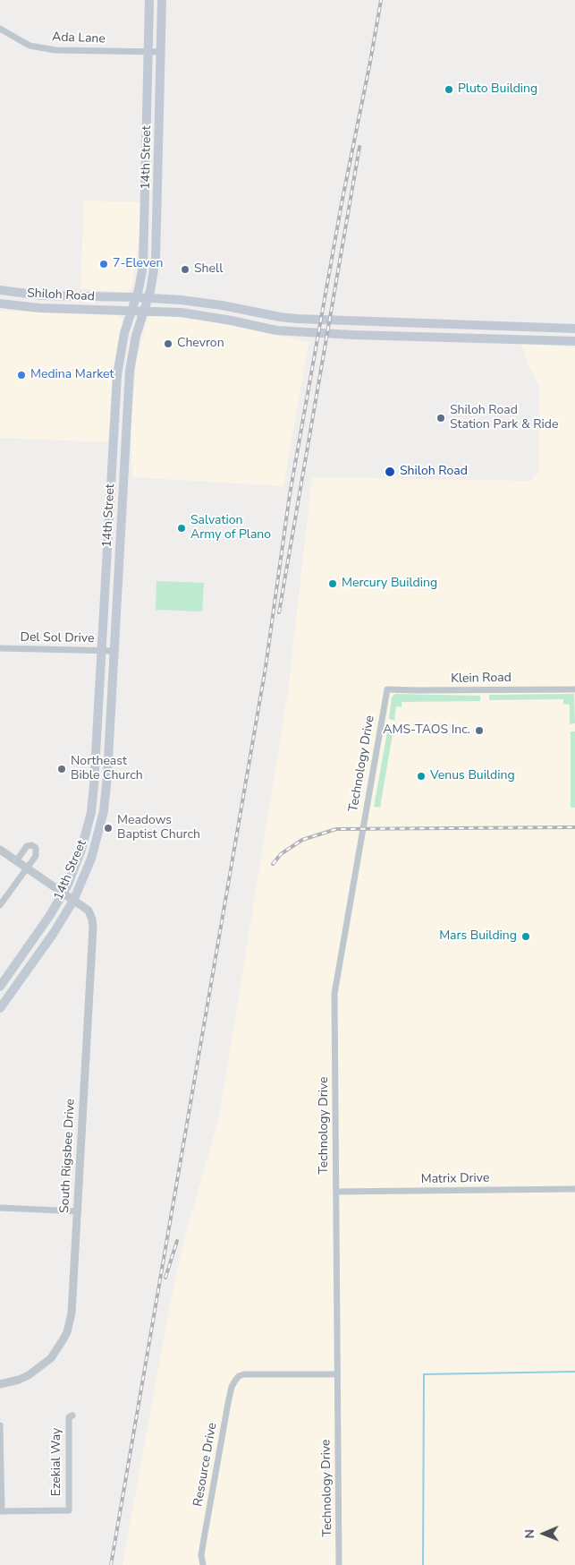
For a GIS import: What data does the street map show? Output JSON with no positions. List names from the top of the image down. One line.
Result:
{"streets":{"main road":["14th Street","Shiloh Road"],"street":["Ada Lane","Del Sol Drive","Klein Road","Technology Drive","South Rigsbee Drive","Matrix Drive","Ezekial Way","Resource Drive"]},"crossings":[["Ada Lane","14th Street"],["14th Street","Shiloh Road"],["14th Street","Del Sol Drive"],["14th Street","South Rigsbee Drive"],["Klein Road","Technology Drive"],["Technology Drive","Matrix Drive"],["Technology Drive","Resource Drive"]],"places":["Pluto Building","7-Eleven","Shell","Chevron","Medina Market","Shiloh Road Station Park & Ride","Shiloh Road","Salvation Army of Plano","Mercury Building","AMS-TAOS Inc.","Northeast Bible Church","Venus Building","Meadows Baptist Church","Mars Building"],"north":"left"}
